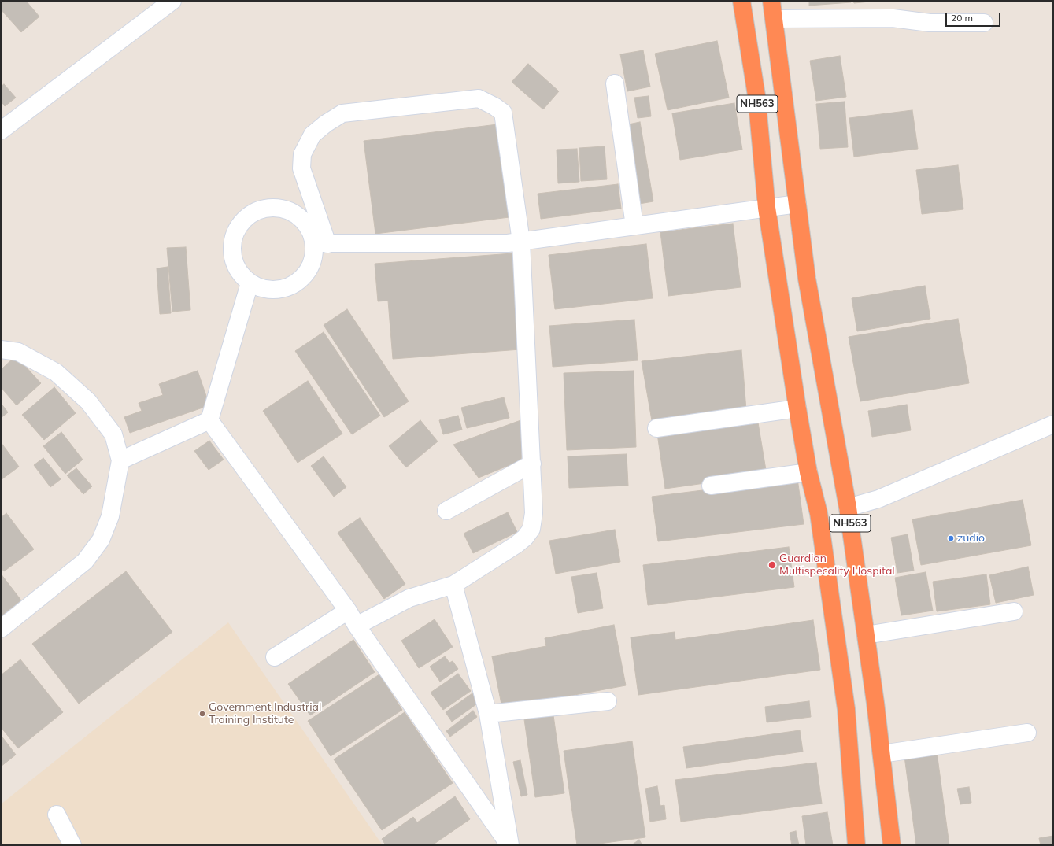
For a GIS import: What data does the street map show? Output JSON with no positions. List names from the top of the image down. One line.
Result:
{"streets":{"highway":["NH563"]},"places":["zudio","Guardian Multispecality Hospital","Government Industrial Training Institute"],"scale_bar":"20 m"}
